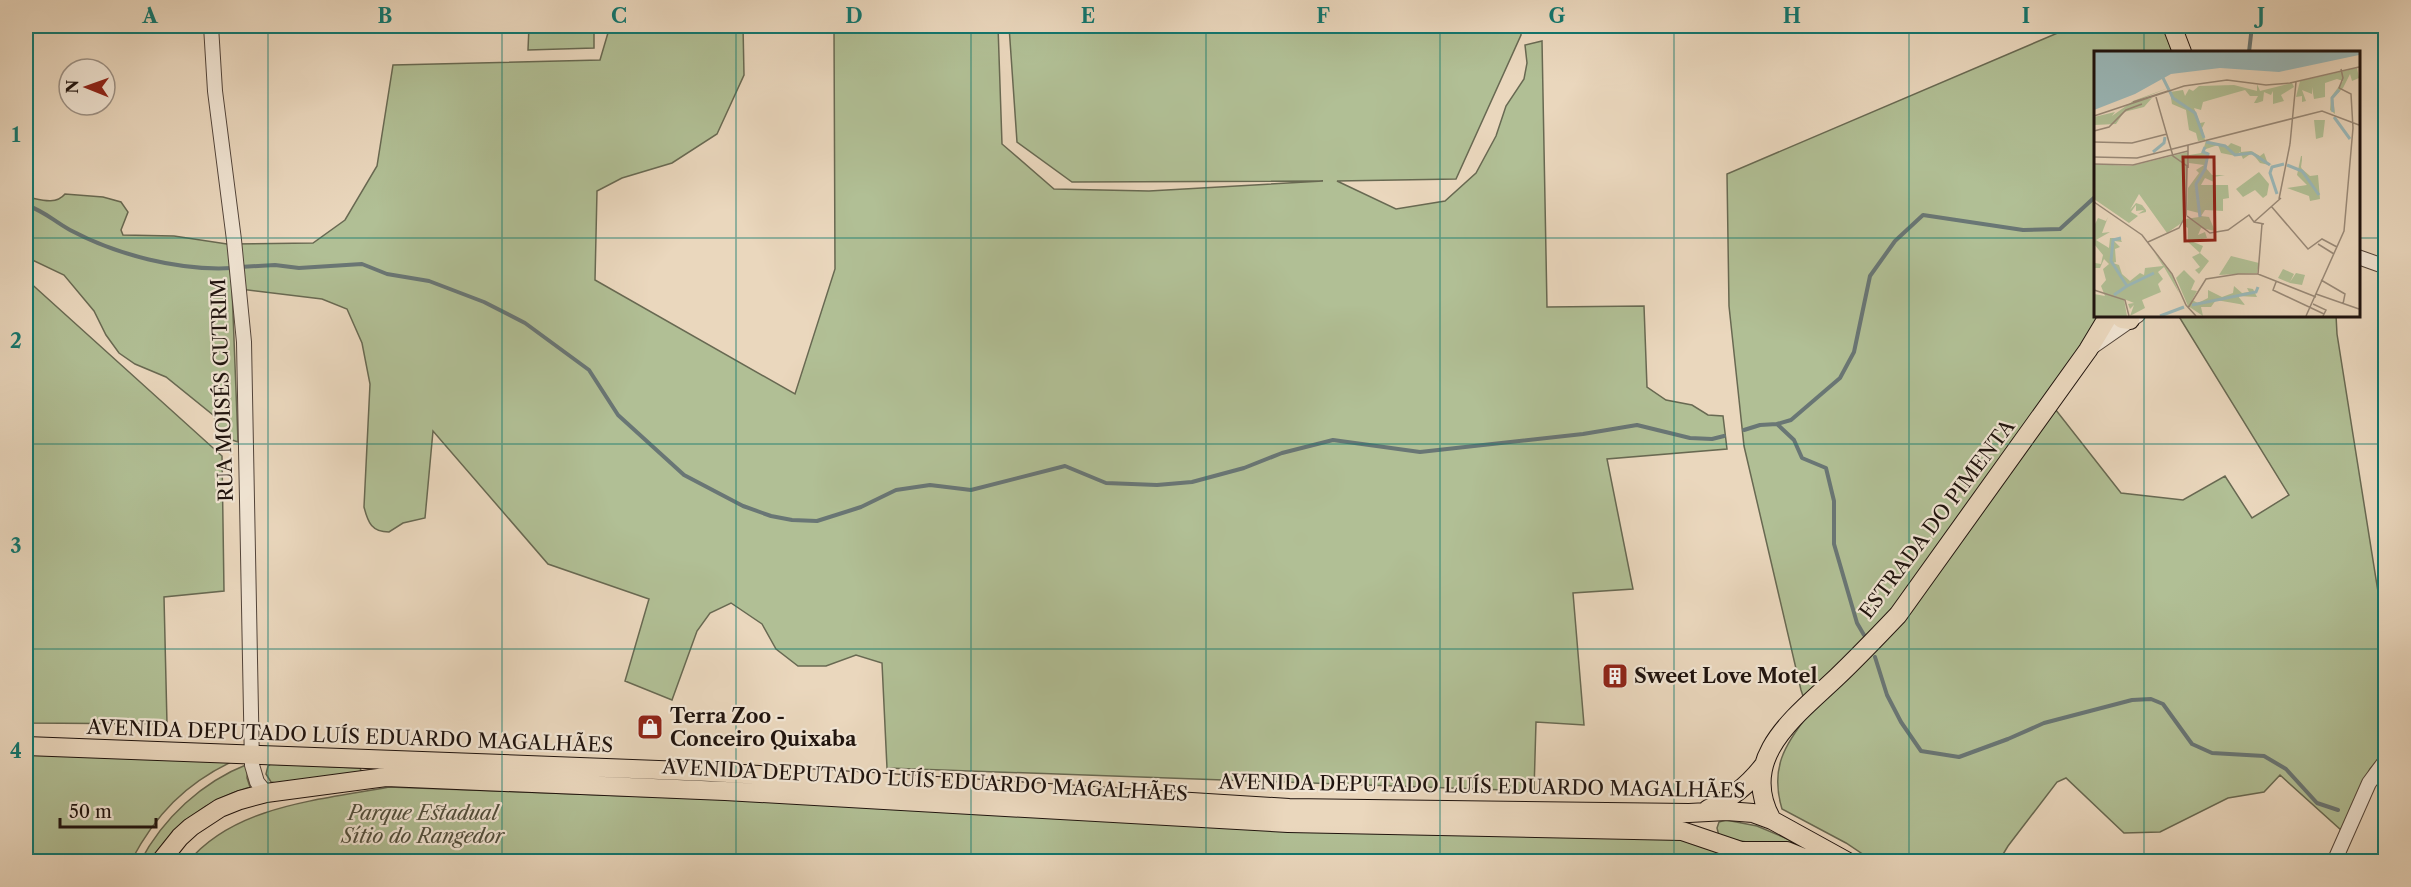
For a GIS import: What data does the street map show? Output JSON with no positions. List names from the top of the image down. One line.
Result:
{"streets":{"main road":["ESTRADA DO PIMENTA","AVENIDA DEPUTADO LUÍS EDUARDO MAGALHÃES"],"street":["RUA MOISÉS CUTRIM"]},"crossings":[["RUA MOISÉS CUTRIM","AVENIDA DEPUTADO LUÍS EDUARDO MAGALHÃES"],["ESTRADA DO PIMENTA","AVENIDA DEPUTADO LUÍS EDUARDO MAGALHÃES"]],"parks":["Parque Estadual Sítio do Rangedor"],"places":{"building":["Sweet Love Motel"],"shop":["Terra Zoo - Conceiro Quixaba"]},"scale_bar":"50 m","north":"left","grid":{"columns":["A","B","C","D","E","F","G","H","I","J"],"rows":["1","2","3","4"]}}
